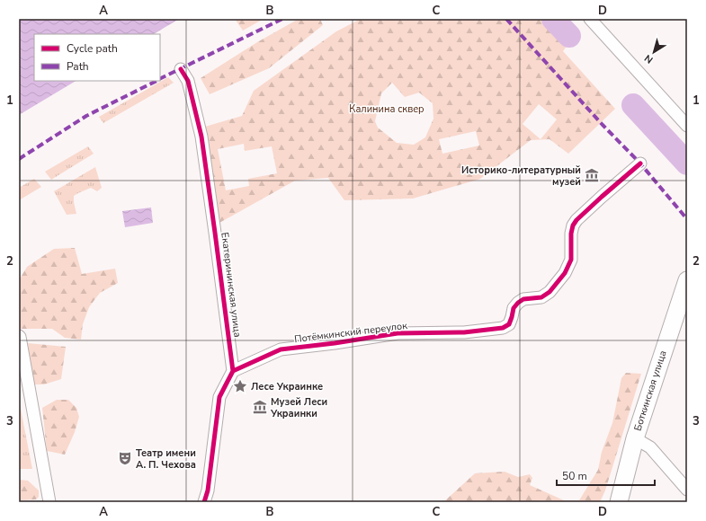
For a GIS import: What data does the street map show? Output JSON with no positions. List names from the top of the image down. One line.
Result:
{"streets":{"main road":["Боткинская улица"],"street":["Екатерининская улица","Потёмкинский переулок"]},"crossings":[["Екатерининская улица","Потёмкинский переулок"]],"parks":["Калинина сквер"],"places":{"museum":["Историко-литературный музей","Музей Леси Украинки"],"place":["Лесе Украинке"],"theatre":["Театр имени А. П. Чехова"]},"legend":["Cycle path","Path"],"scale_bar":"50 m","north":"bottom left","grid":{"columns":["A","B","C","D"],"rows":["1","2","3"]}}
